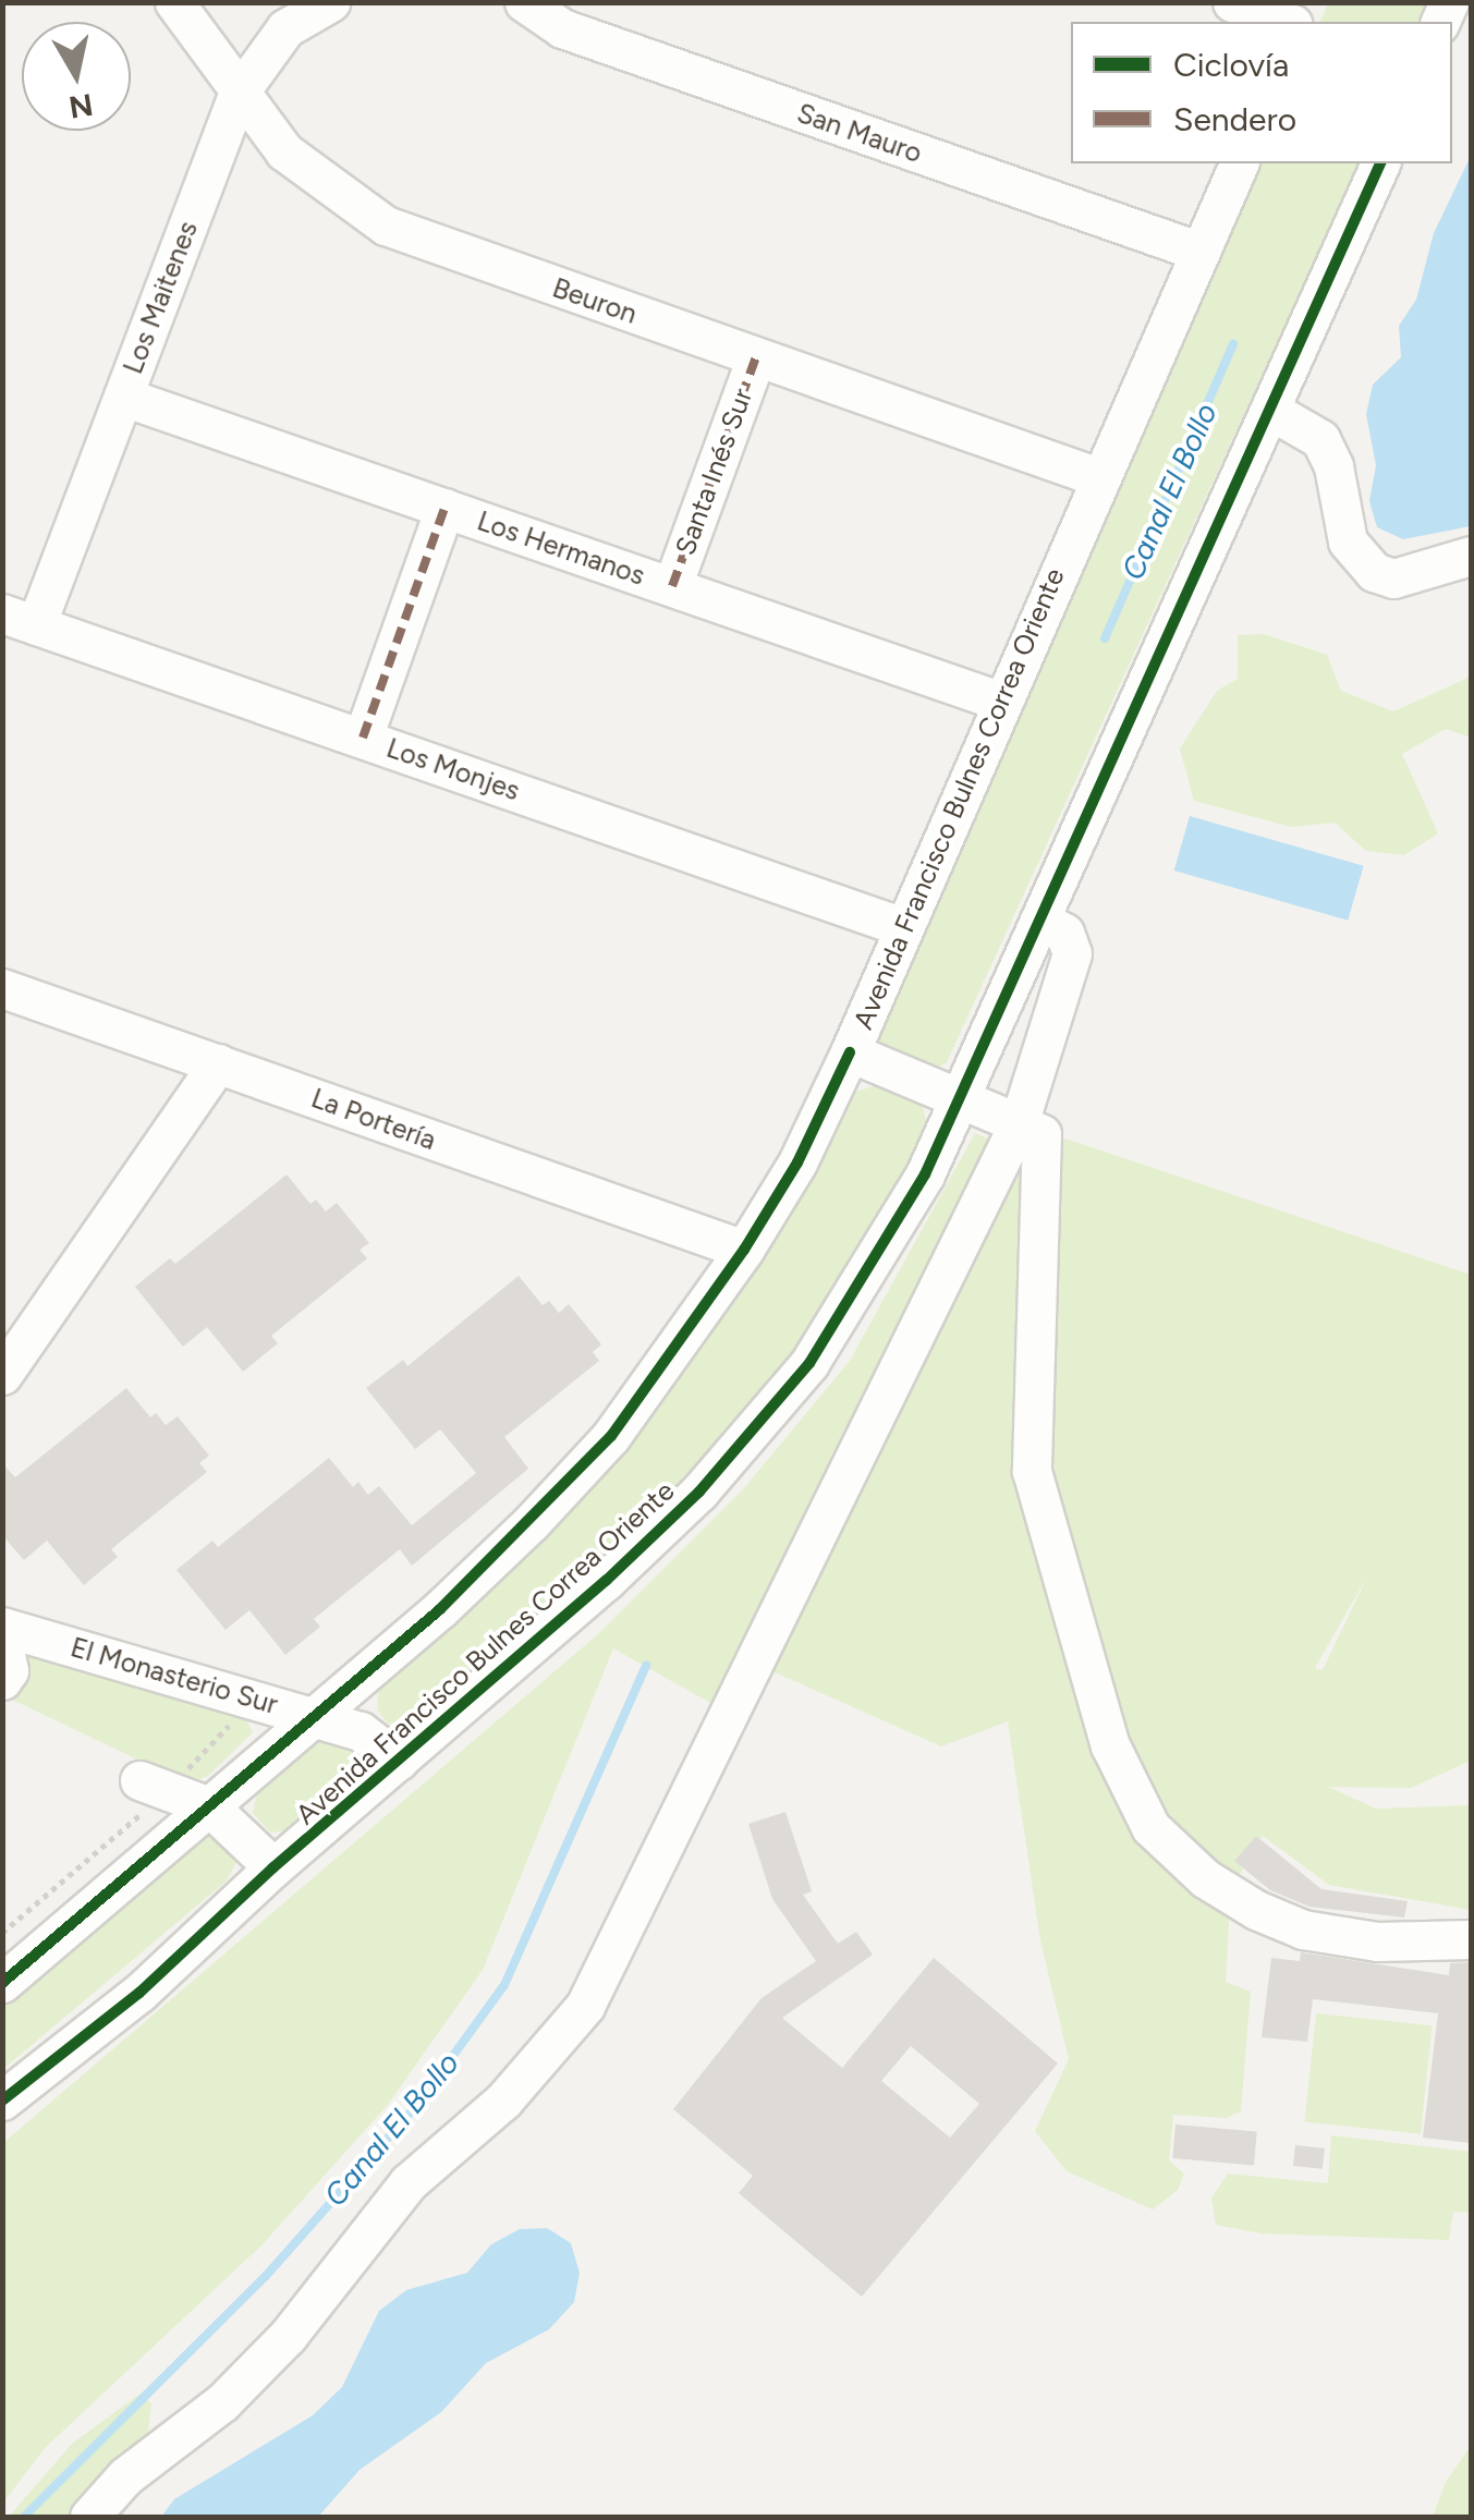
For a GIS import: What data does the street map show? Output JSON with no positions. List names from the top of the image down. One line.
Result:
{"streets":{"street":["San Mauro","Los Maitenes","Beuron","Santa Inés Sur","Los Hermanos","Los Monjes","Avenida Francisco Bulnes Correa Oriente","La Portería","El Monasterio Sur"]},"crossings":[["San Mauro","Avenida Francisco Bulnes Correa Oriente"],["Los Maitenes","Beuron"],["Los Maitenes","Los Hermanos"],["Los Maitenes","Los Monjes"],["Beuron","Santa Inés Sur"],["Beuron","Avenida Francisco Bulnes Correa Oriente"],["Santa Inés Sur","Los Hermanos"],["Los Hermanos","Avenida Francisco Bulnes Correa Oriente"],["Los Monjes","Avenida Francisco Bulnes Correa Oriente"],["Avenida Francisco Bulnes Correa Oriente","La Portería"],["Avenida Francisco Bulnes Correa Oriente","El Monasterio Sur"]],"water":["Canal El Bollo"],"legend":["Ciclovía","Sendero"],"north":"bottom"}
